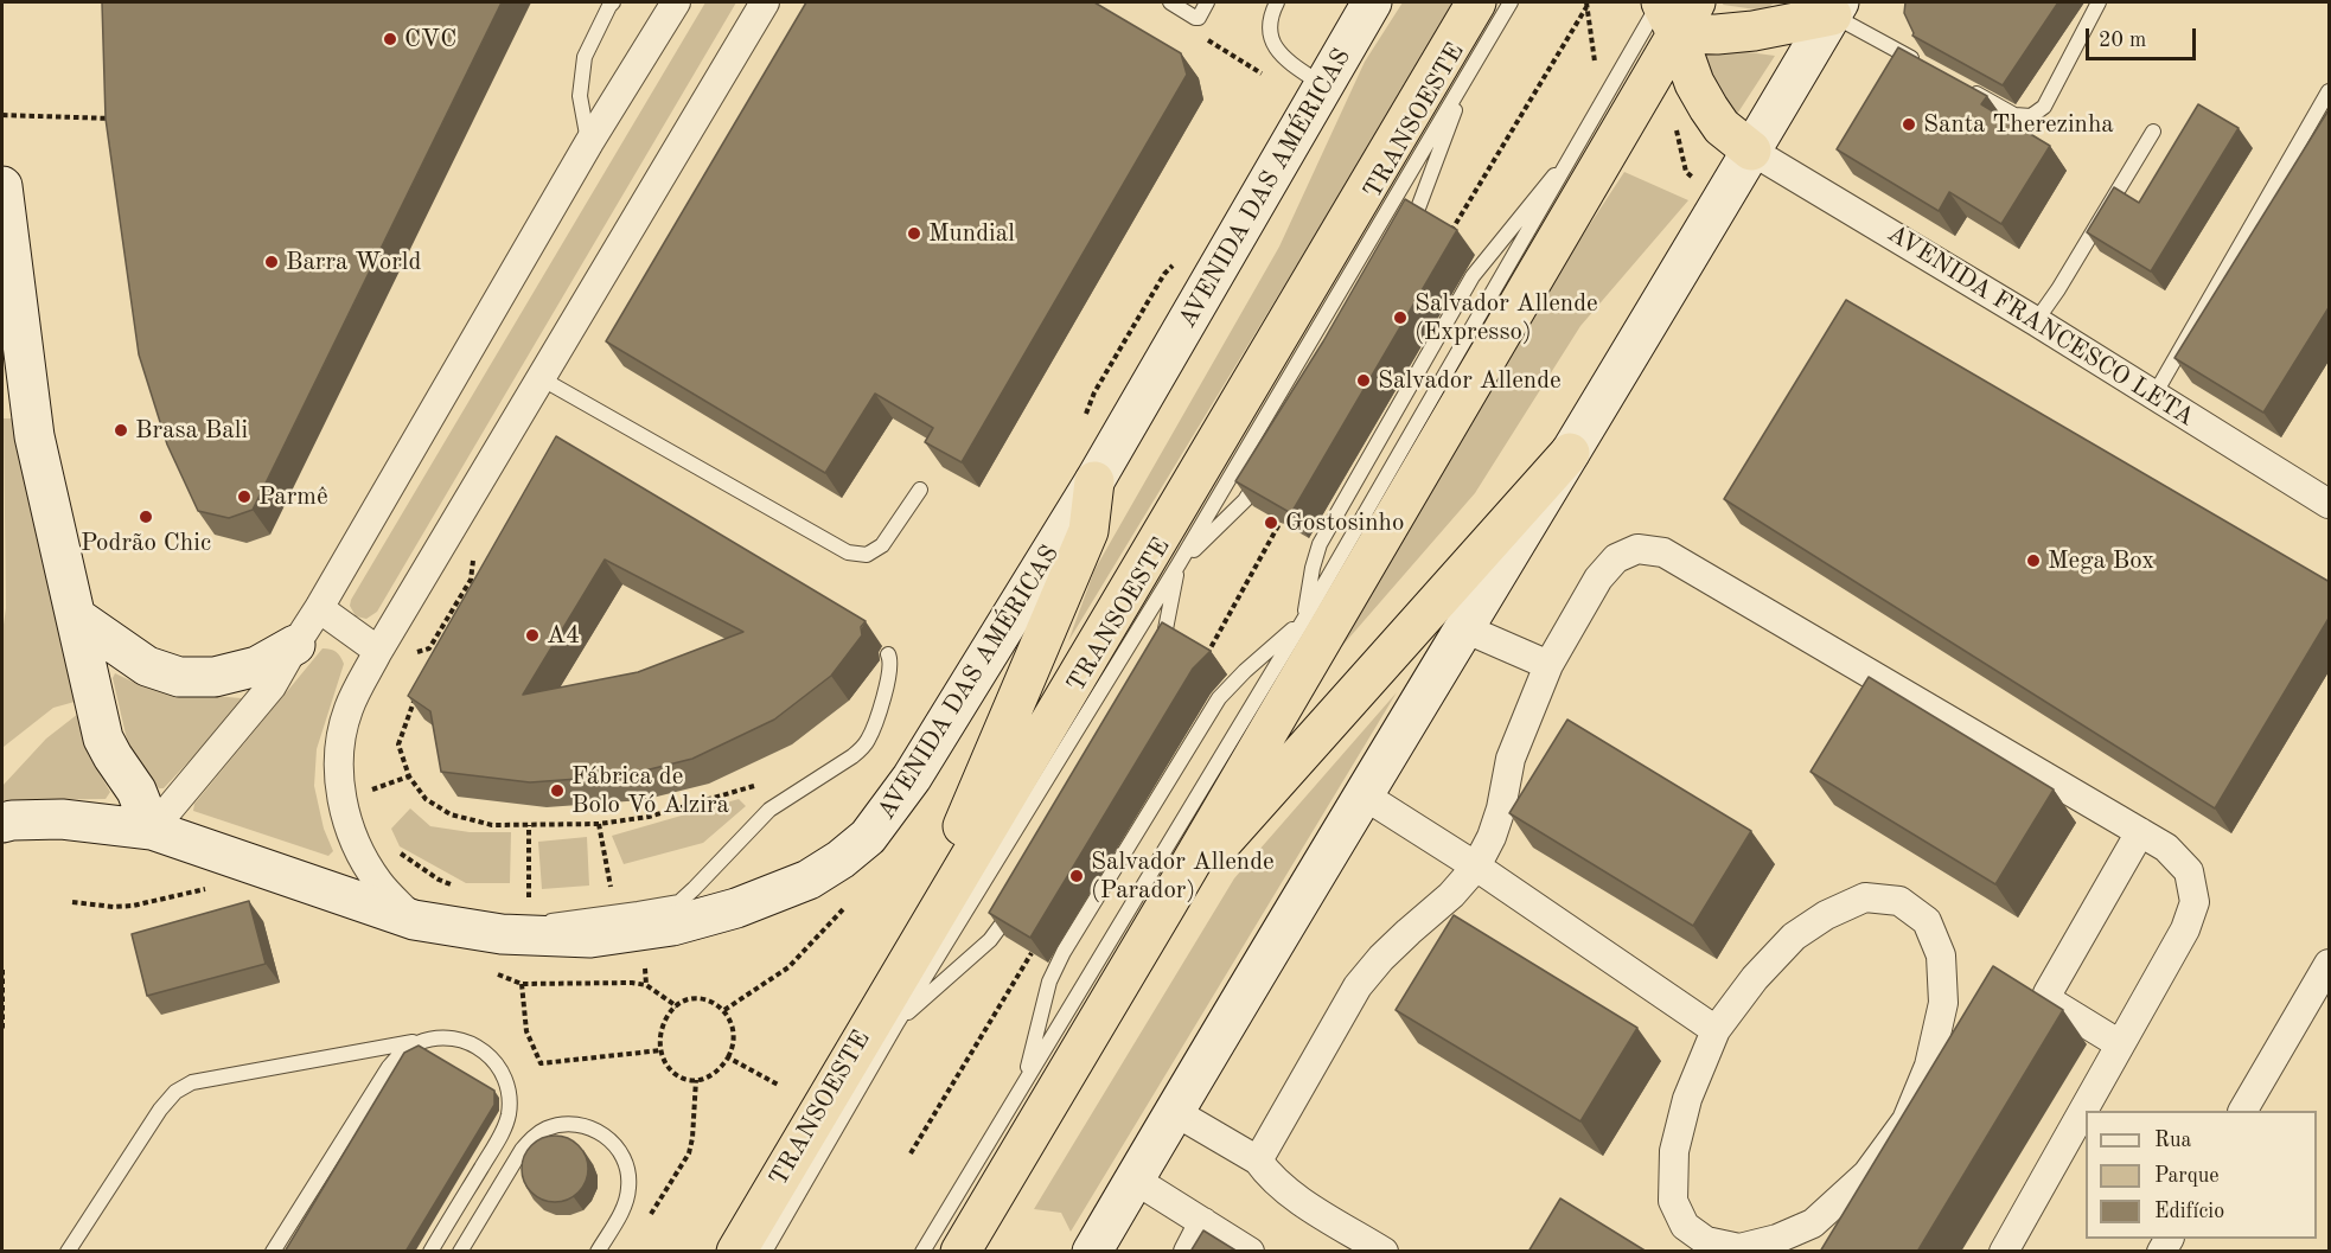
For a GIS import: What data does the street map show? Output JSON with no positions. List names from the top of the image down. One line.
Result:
{"streets":{"main road":["AVENIDA DAS AMÉRICAS"],"street":["AVENIDA FRANCESCO LETA"],"lane":["TRANSOESTE"]},"places":["CVC","Santa Therezinha","Mundial","Barra World","Salvador Allende (Expresso)","Salvador Allende","Brasa Bali","Parmê","Podrão Chic","Gostosinho","Mega Box","A4","Fábrica de Bolo Vó Alzira","Salvador Allende (Parador)"],"legend":["Rua","Parque","Edifício"],"scale_bar":"20 m"}
